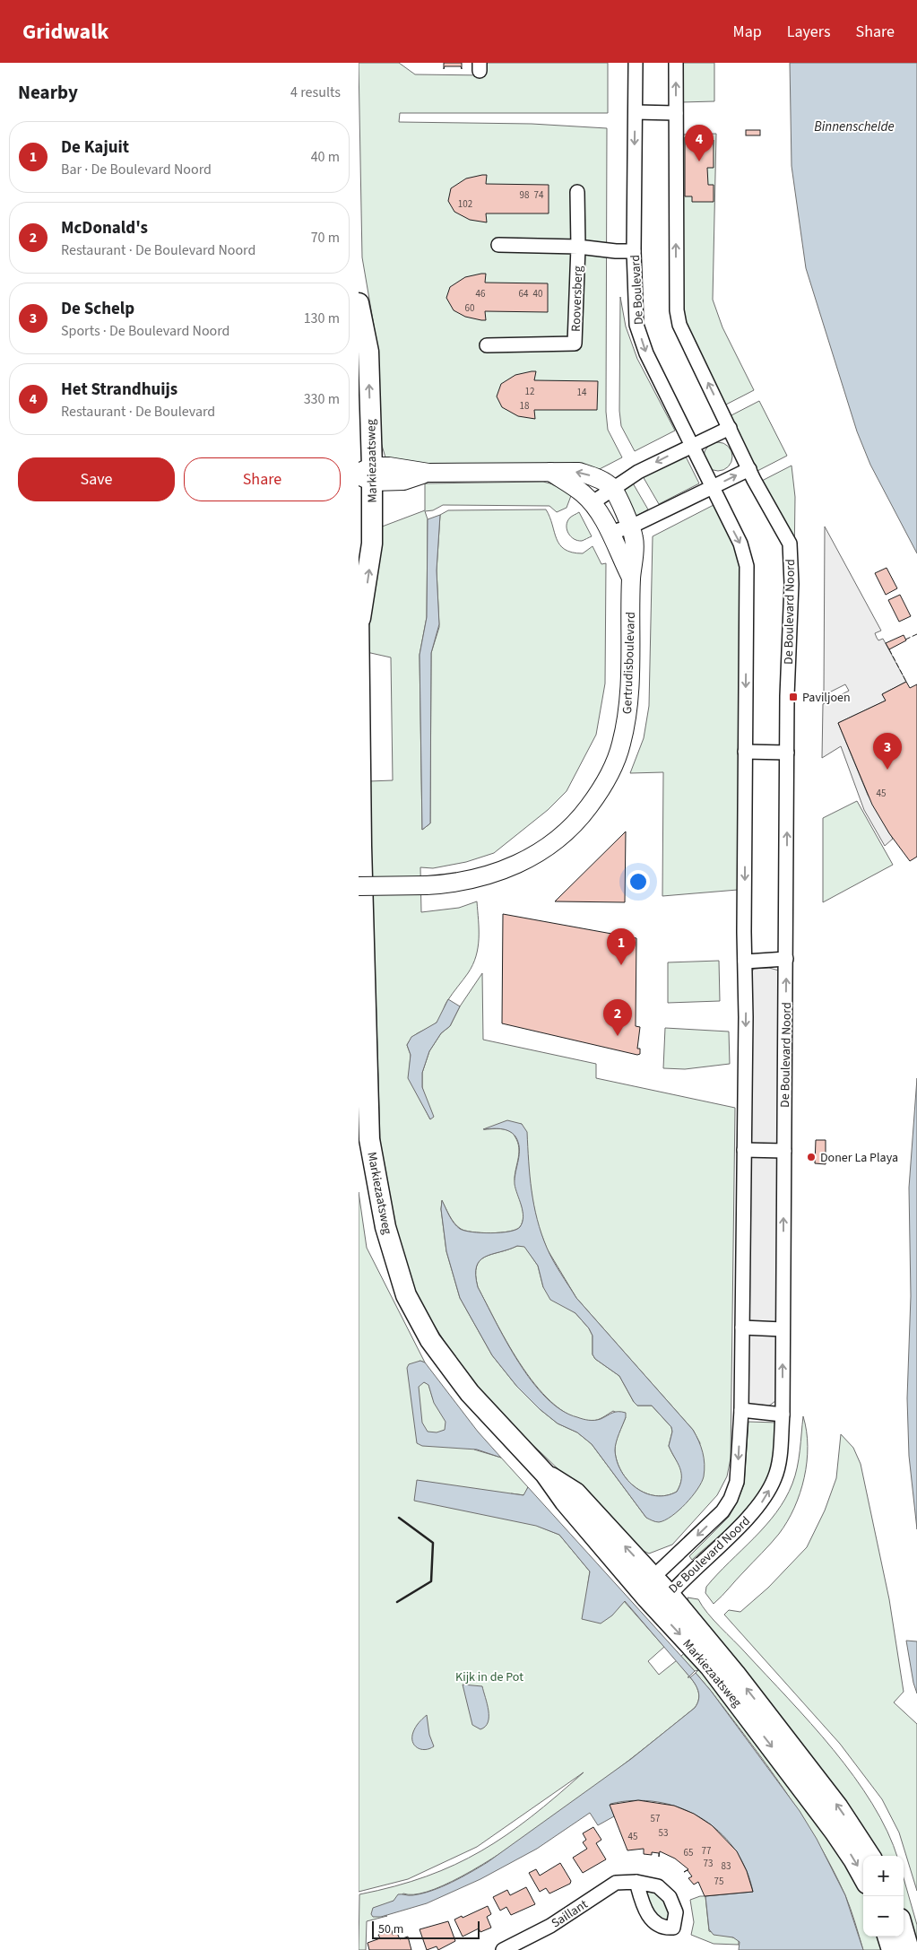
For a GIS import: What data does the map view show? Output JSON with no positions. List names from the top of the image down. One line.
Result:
{"streets":{"main road":["Markiezaatsweg"],"street":["De Boulevard","Rooversberg","De Boulevard Noord","Gertrudisboulevard","Saillant"]},"crossings":[["De Boulevard","De Boulevard Noord"],["Markiezaatsweg","De Boulevard Noord"]],"water":["Binnenschelde"],"parks":["Kijk in de Pot"],"places":{"transit":["Paviljoen"],"other":["Doner La Playa"]},"house_numbers":["98","74","102","46","64","40","60","12","14","18","45","57","53","45","77","65","73","83","75"],"scale_bar":"50 m","page":{"header":"Gridwalk","nav":["Map","Layers","Share"],"heading":["Nearby","4 results"],"list":[{"mark":"1","name":"De Kajuit","note":"Bar · De Boulevard Noord","value":"40 m"},{"mark":"2","name":"McDonald's","note":"Restaurant · De Boulevard Noord","value":"70 m"},{"mark":"3","name":"De Schelp","note":"Sports · De Boulevard Noord","value":"130 m"},{"mark":"4","name":"Het Strandhuijs","note":"Restaurant · De Boulevard","value":"330 m"}],"pins":["4","3","1","2"],"buttons":["Save","Share"],"map_buttons":["+","−"],"scale":"50 m"}}
